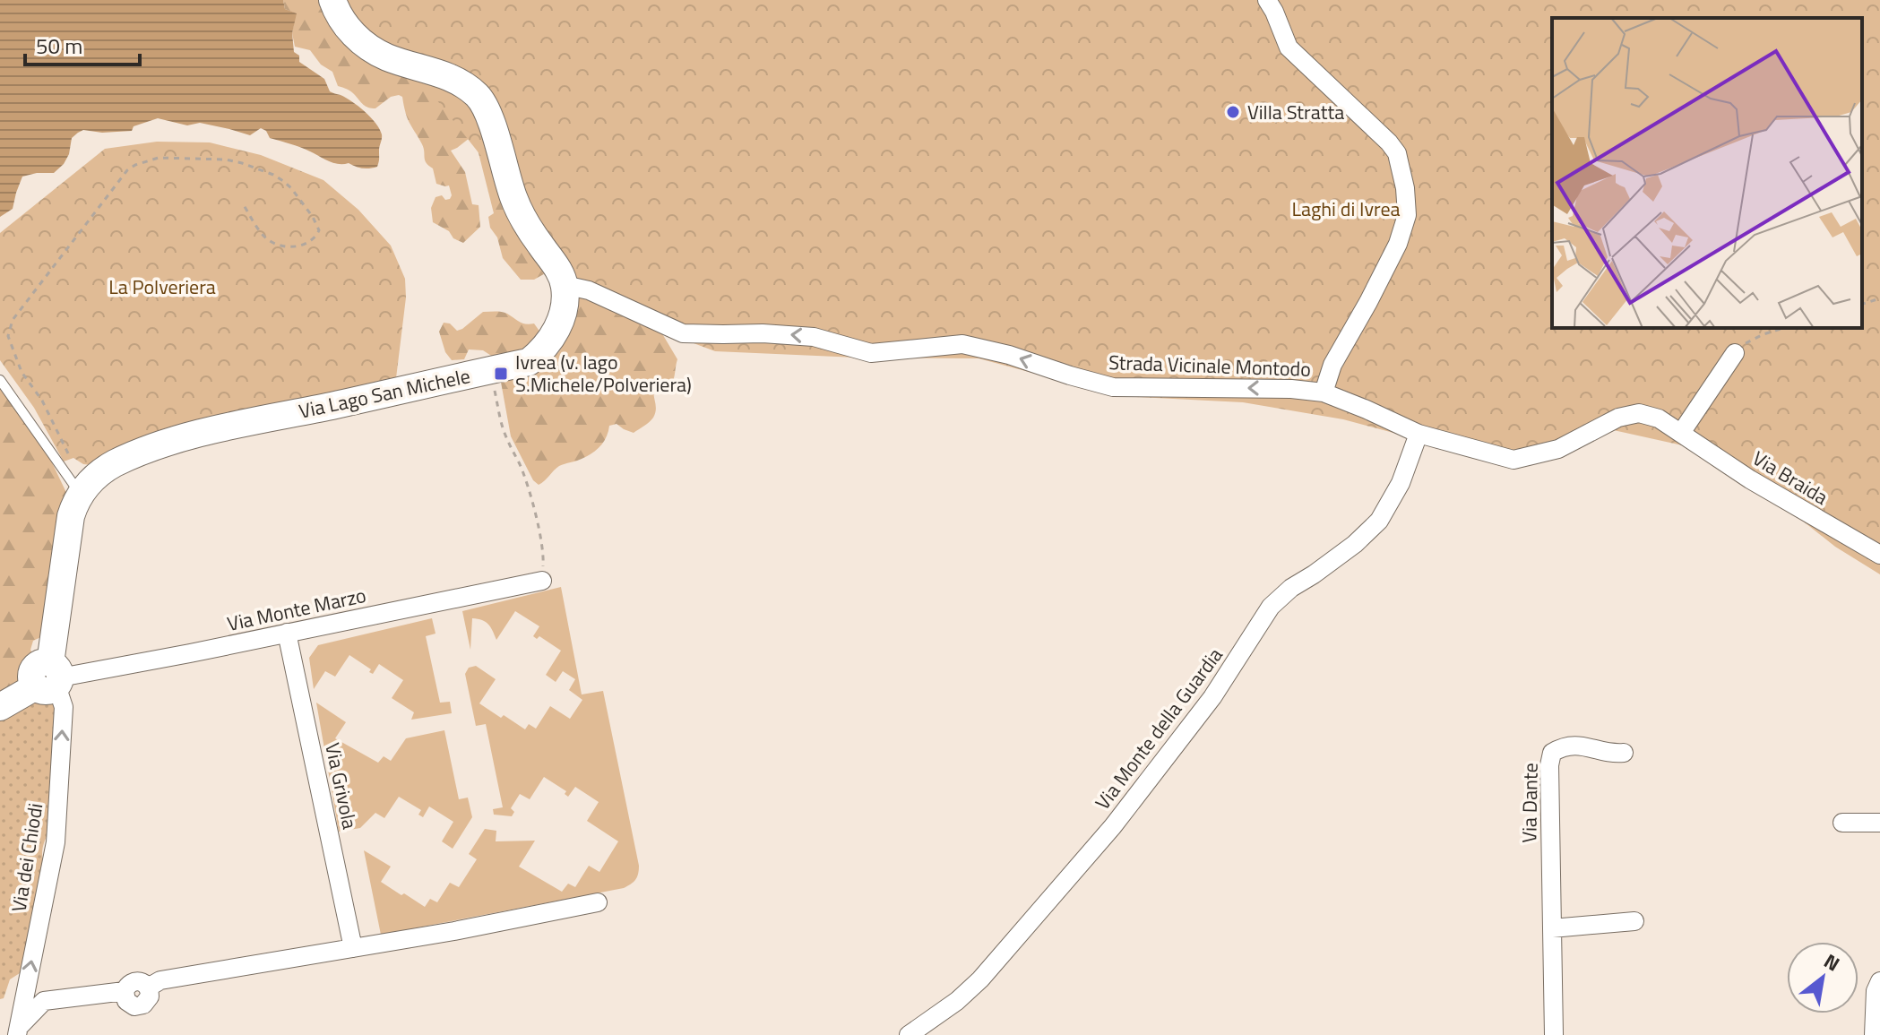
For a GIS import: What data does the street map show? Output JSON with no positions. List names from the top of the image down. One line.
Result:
{"streets":{"main road":["Via Lago San Michele"],"street":["Strada Vicinale Montodo","Via Braida","Via Monte Marzo","Via Monte della Guardia","Via Grivola","Via Dante","Via dei Chiodi"]},"crossings":[["Strada Vicinale Montodo","Via Lago San Michele"],["Strada Vicinale Montodo","Via Braida"],["Via Lago San Michele","Via Monte Marzo"],["Via Lago San Michele","Via dei Chiodi"],["Via Braida","Via Monte della Guardia"],["Via Monte Marzo","Via Grivola"],["Via Monte Marzo","Via dei Chiodi"]],"one_way":["Strada Vicinale Montodo","Via dei Chiodi"],"parks":["Laghi di Ivrea","La Polveriera"],"places":{"other":["Villa Stratta"],"transit":["Ivrea (v. lago S.Michele/Polveriera)"]},"scale_bar":"50 m","north":"top right"}
